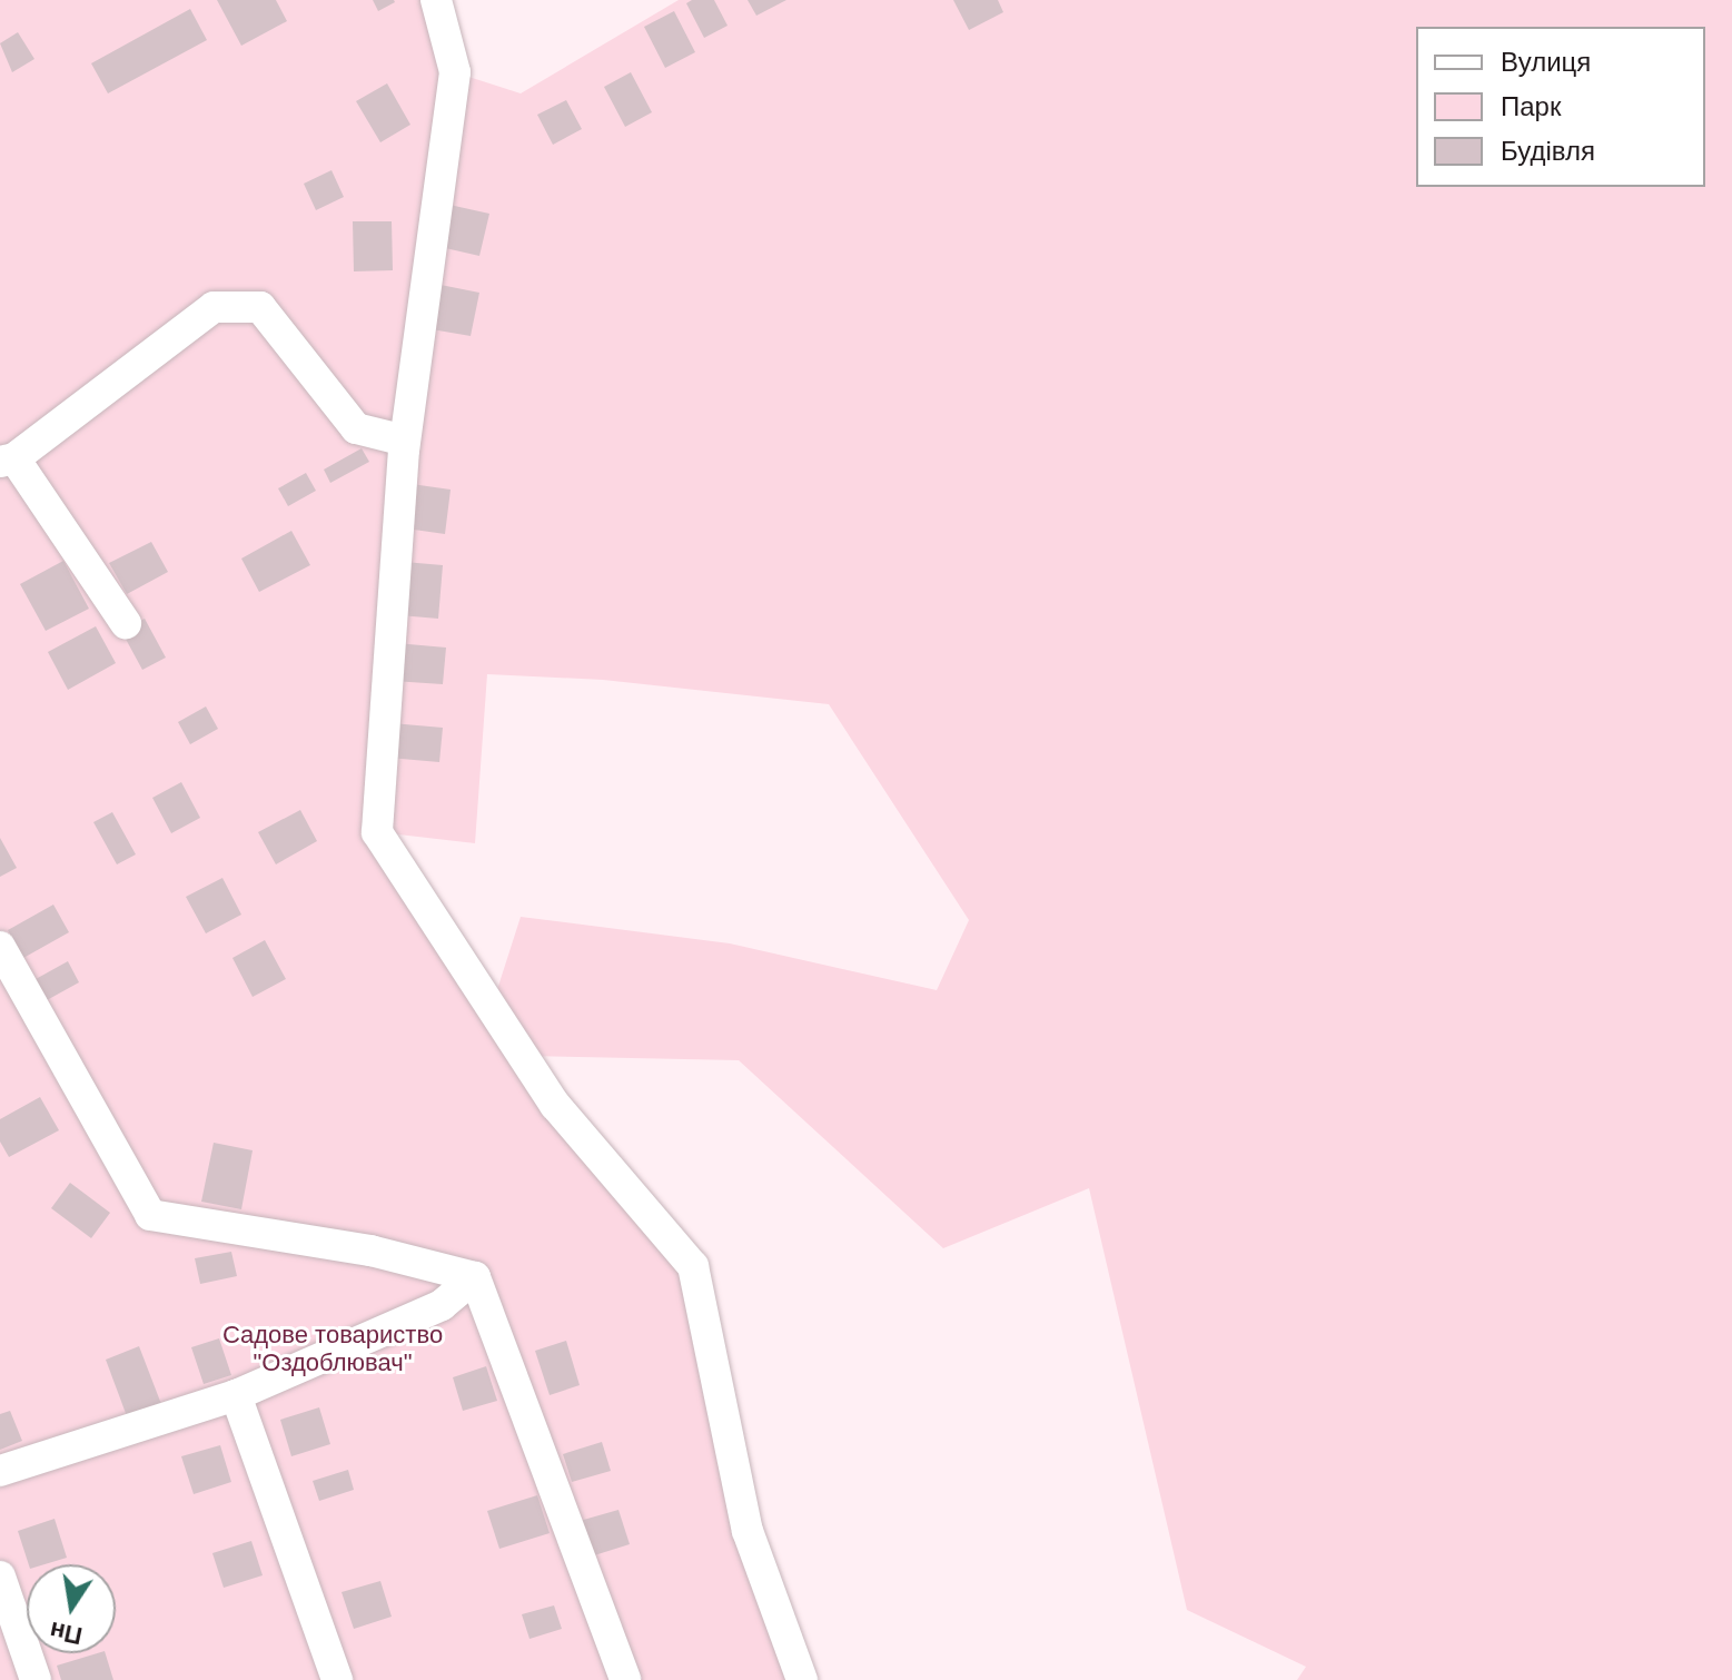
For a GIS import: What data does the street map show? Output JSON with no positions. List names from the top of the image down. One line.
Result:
{"parks":["Садове товариство \"Оздоблювач\""],"legend":["Вулиця","Парк","Будівля"],"north":"bottom"}
